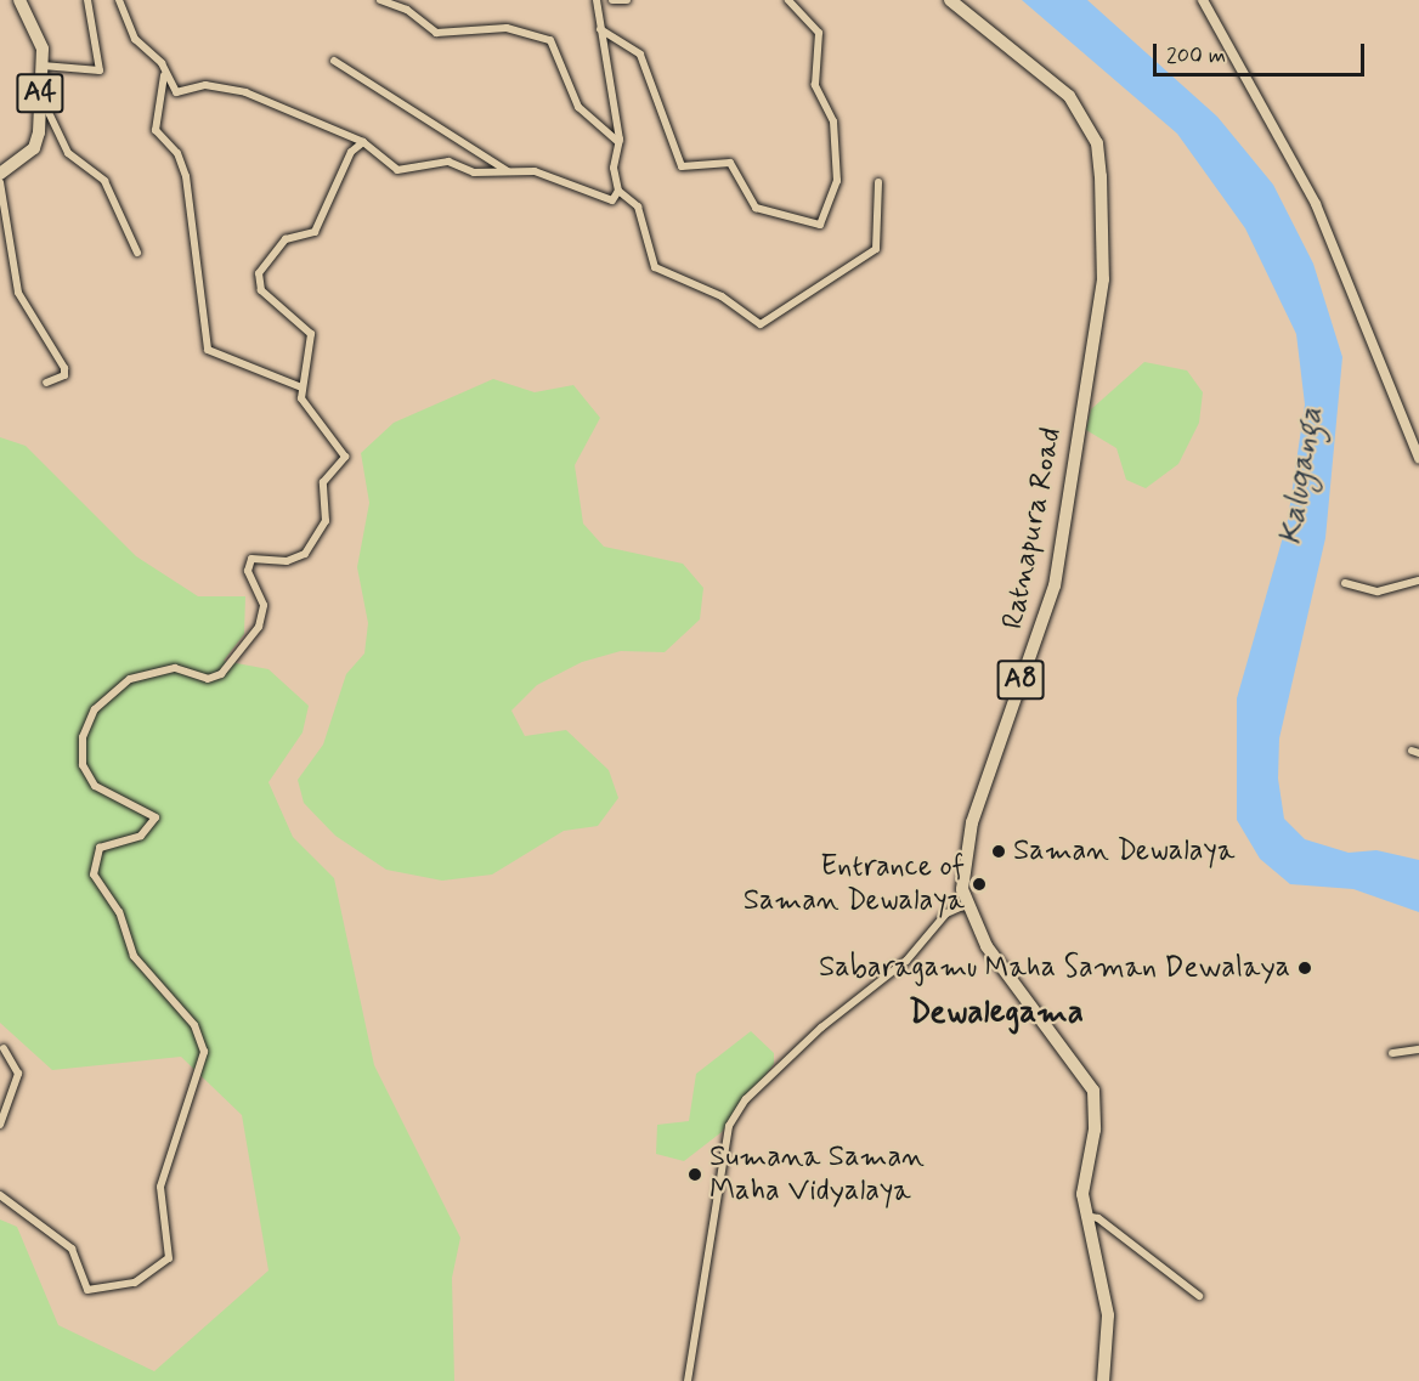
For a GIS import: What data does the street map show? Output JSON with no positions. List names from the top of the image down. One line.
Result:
{"streets":{"highway":["A4","Ratnapura Road","A8"]},"districts":["Dewalegama"],"water":["Kaluganga"],"places":["Saman Dewalaya","Entrance of Saman Dewalaya","Sabaragamu Maha Saman Dewalaya","Sumana Saman Maha Vidyalaya"],"scale_bar":"200 m"}
